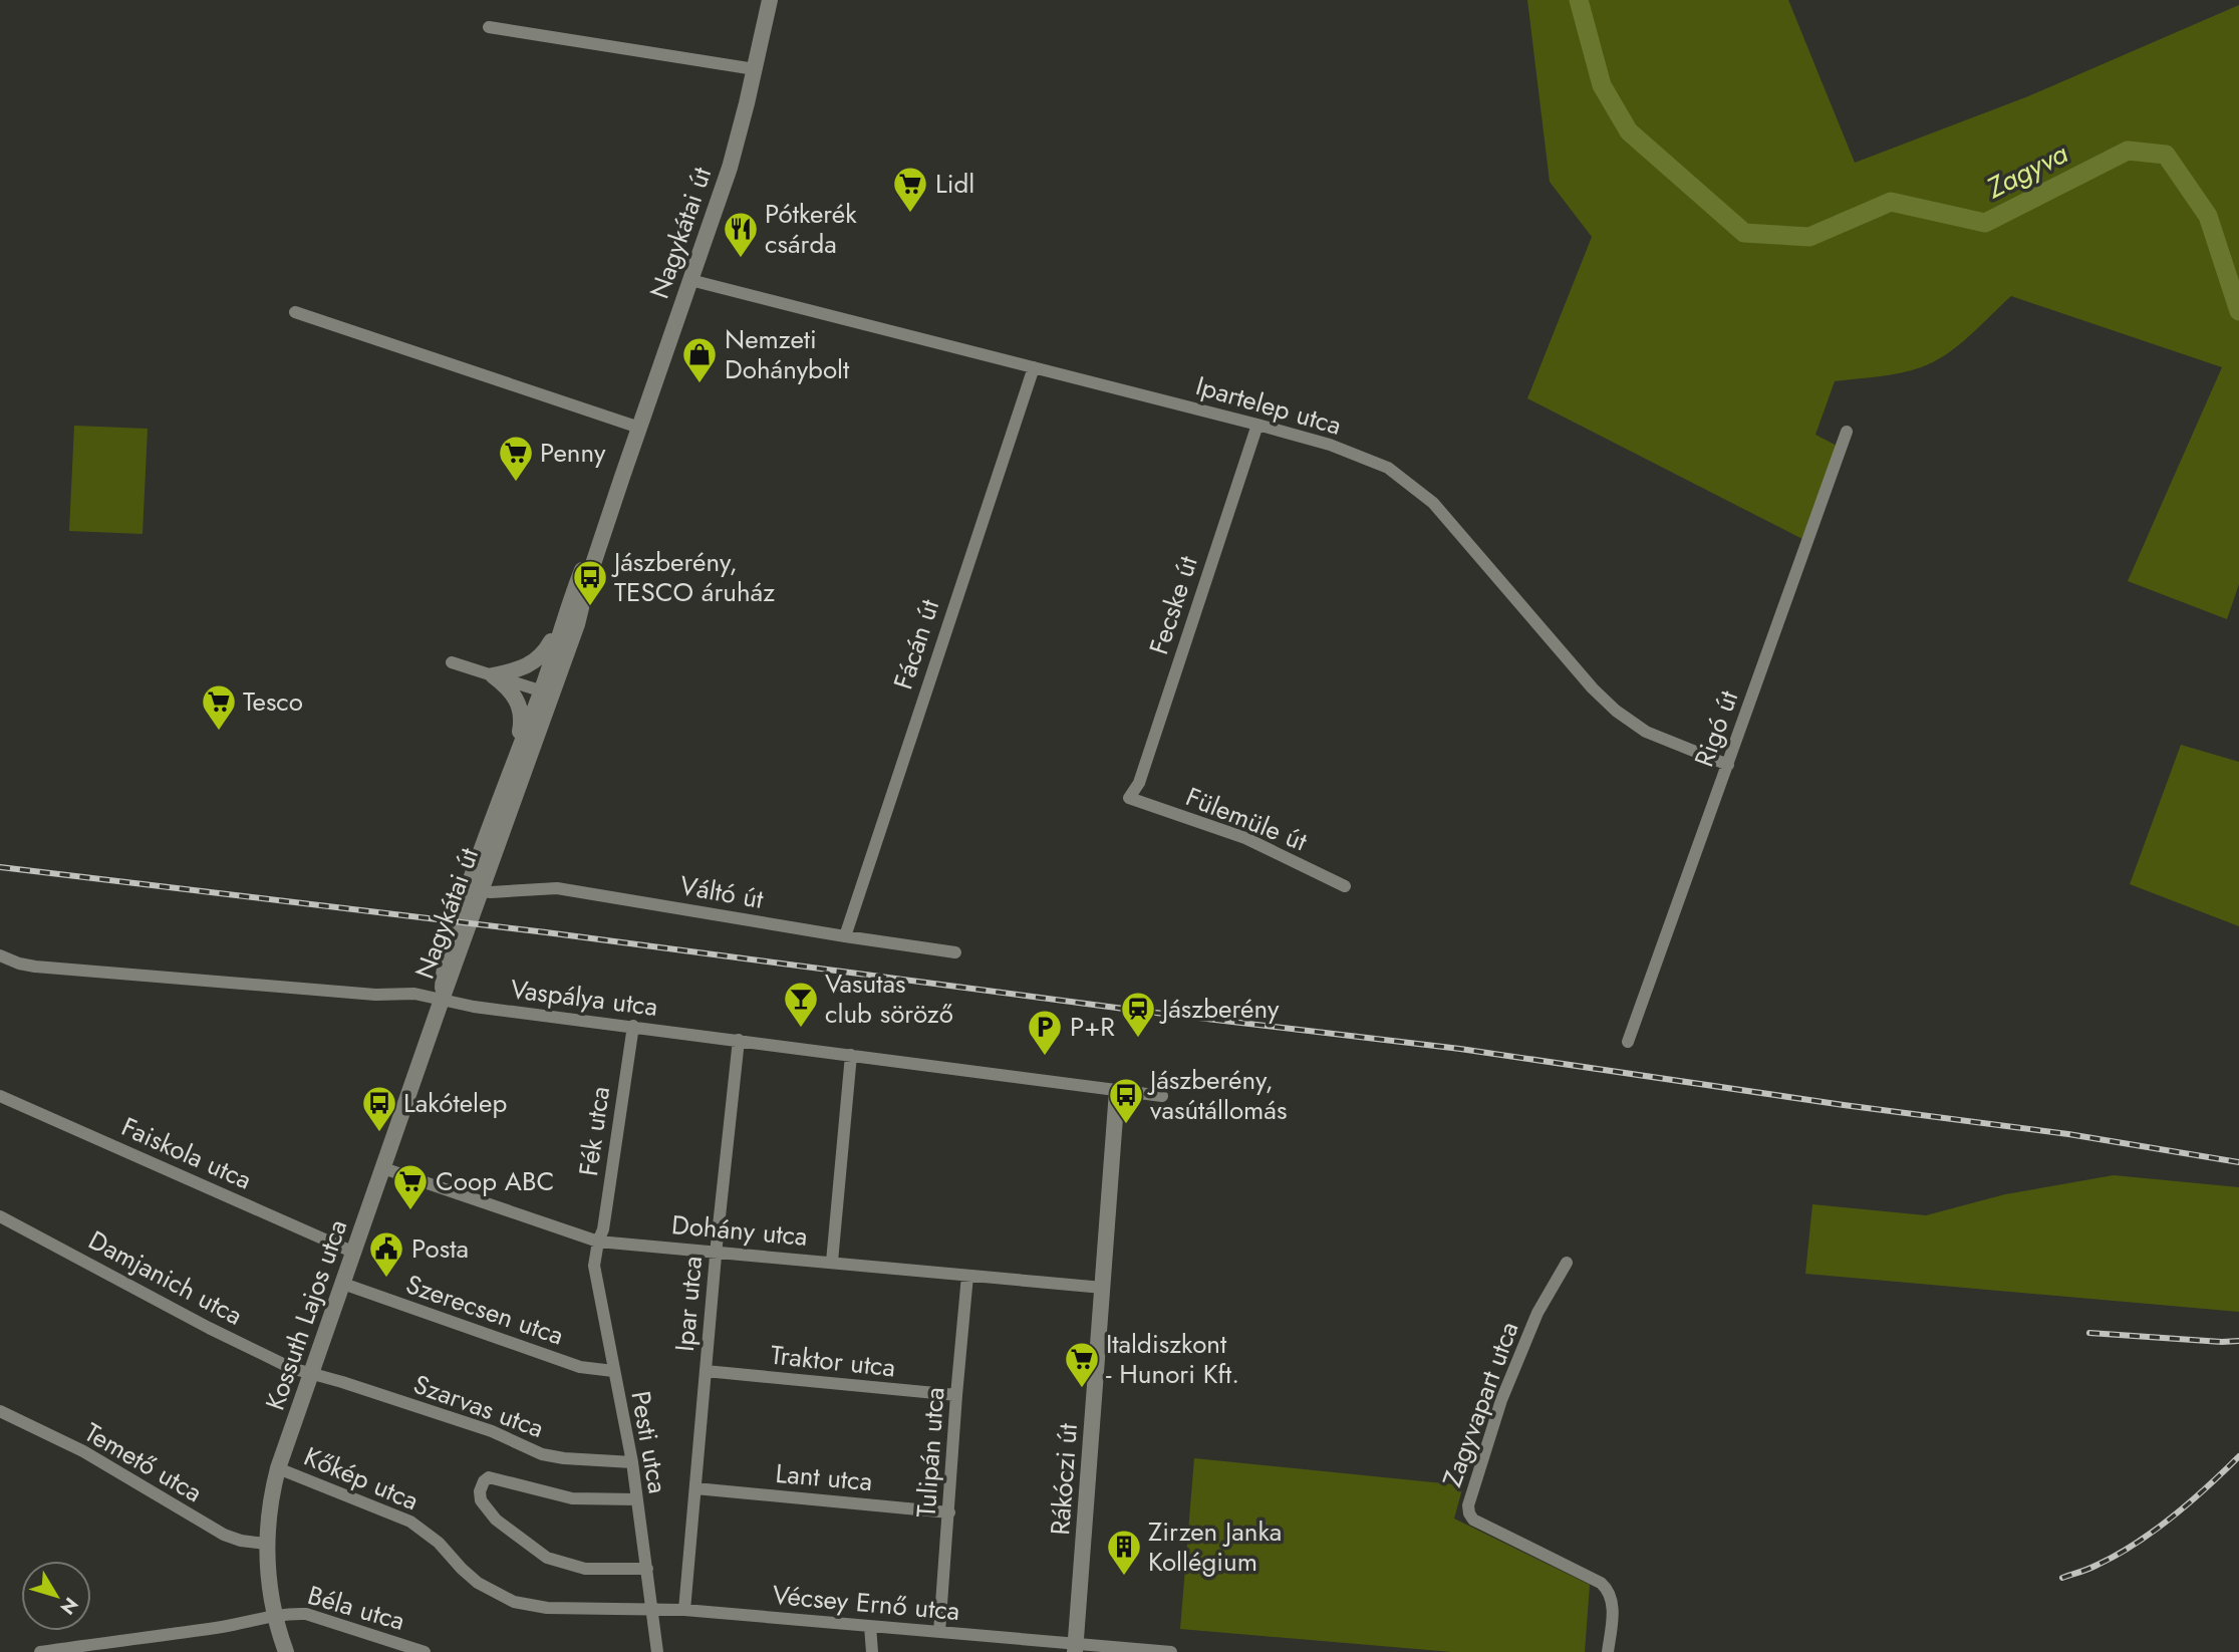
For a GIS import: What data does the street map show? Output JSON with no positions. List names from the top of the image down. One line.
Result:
{"streets":{"street":["Nagykátai út","Ipartelep utca","Fecske út","Fácán út","Rigó út","Fülemüle út","Váltó út","Vaspálya utca","Fék utca","Faiskola utca","Dohány utca","Damjanich utca","Ipar utca","Szerecsen utca","Kossuth Lajos utca","Traktor utca","Zagyvapart utca","Szarvas utca","Pesti utca","Tulipán utca","Temető utca","Lant utca","Kőkép utca","Rákóczi út","Vécsey Ernő utca","Béla utca"]},"crossings":[["Nagykátai út","Ipartelep utca"],["Nagykátai út","Váltó út"],["Nagykátai út","Vaspálya utca"],["Nagykátai út","Kossuth Lajos utca"],["Ipartelep utca","Fecske út"],["Ipartelep utca","Fácán út"],["Ipartelep utca","Rigó út"],["Fecske út","Fülemüle út"],["Fácán út","Váltó út"],["Vaspálya utca","Fék utca"],["Vaspálya utca","Ipar utca"],["Vaspálya utca","Kossuth Lajos utca"],["Vaspálya utca","Rákóczi út"],["Fék utca","Dohány utca"],["Fék utca","Pesti utca"],["Faiskola utca","Kossuth Lajos utca"],["Dohány utca","Ipar utca"],["Dohány utca","Kossuth Lajos utca"],["Dohány utca","Pesti utca"],["Dohány utca","Tulipán utca"],["Dohány utca","Rákóczi út"],["Damjanich utca","Kossuth Lajos utca"],["Damjanich utca","Szarvas utca"],["Ipar utca","Traktor utca"],["Ipar utca","Lant utca"],["Ipar utca","Vécsey Ernő utca"],["Szerecsen utca","Kossuth Lajos utca"],["Szerecsen utca","Pesti utca"],["Kossuth Lajos utca","Szarvas utca"],["Kossuth Lajos utca","Temető utca"],["Kossuth Lajos utca","Kőkép utca"],["Kossuth Lajos utca","Béla utca"],["Traktor utca","Tulipán utca"],["Szarvas utca","Pesti utca"],["Pesti utca","Kőkép utca"],["Pesti utca","Vécsey Ernő utca"],["Tulipán utca","Lant utca"],["Tulipán utca","Vécsey Ernő utca"],["Kőkép utca","Vécsey Ernő utca"],["Rákóczi út","Vécsey Ernő utca"]],"water":["Zagyva"],"places":{"supermarket":["Lidl","Penny","Tesco","Coop ABC","Italdiszkont - Hunori Kft."],"restaurant":["Pótkerék csárda"],"shop":["Nemzeti Dohánybolt"],"bus stop":["Jászberény, TESCO áruház","Jászberény, vasútállomás","Lakótelep"],"bar":["Vasutas club söröző"],"station":["Jászberény"],"parking":["P+R"],"public building":["Posta"],"building":["Zirzen Janka Kollégium"]},"north":"bottom right"}
